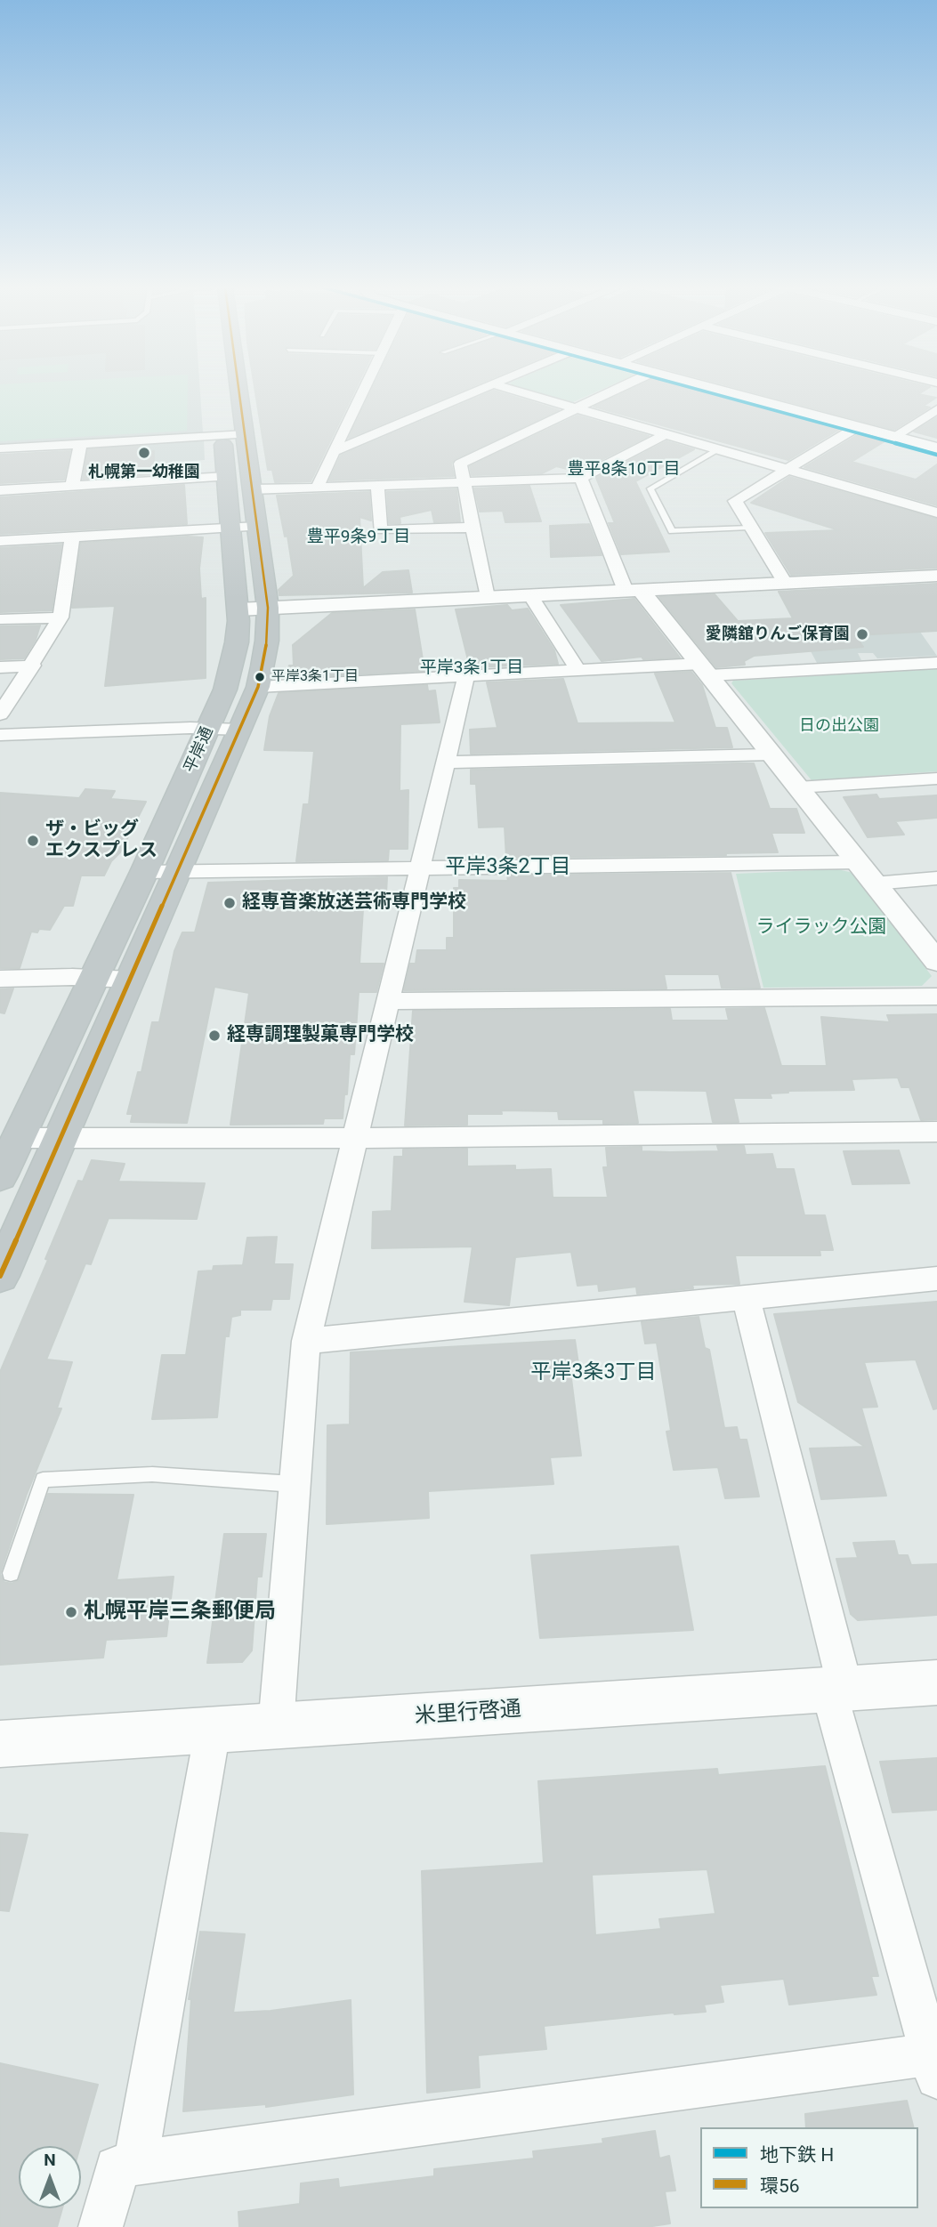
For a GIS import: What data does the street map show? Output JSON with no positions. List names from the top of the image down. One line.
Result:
{"streets":{"highway":["平岸通"],"street":["米里行啓通"]},"districts":["豊平8条10丁目","豊平9条9丁目","平岸3条1丁目","平岸3条2丁目","平岸3条3丁目"],"parks":["日の出公園","ライラック公園"],"places":["札幌第一幼稚園","愛隣舘りんご保育園","平岸3条1丁目","ザ・ビッグ エクスプレス","経専音楽放送芸術専門学校","経専調理製菓専門学校","札幌平岸三条郵便局"],"lines":["metro line H","transit line 環56"],"legend":["地下鉄 H","環56"],"north":"top"}
